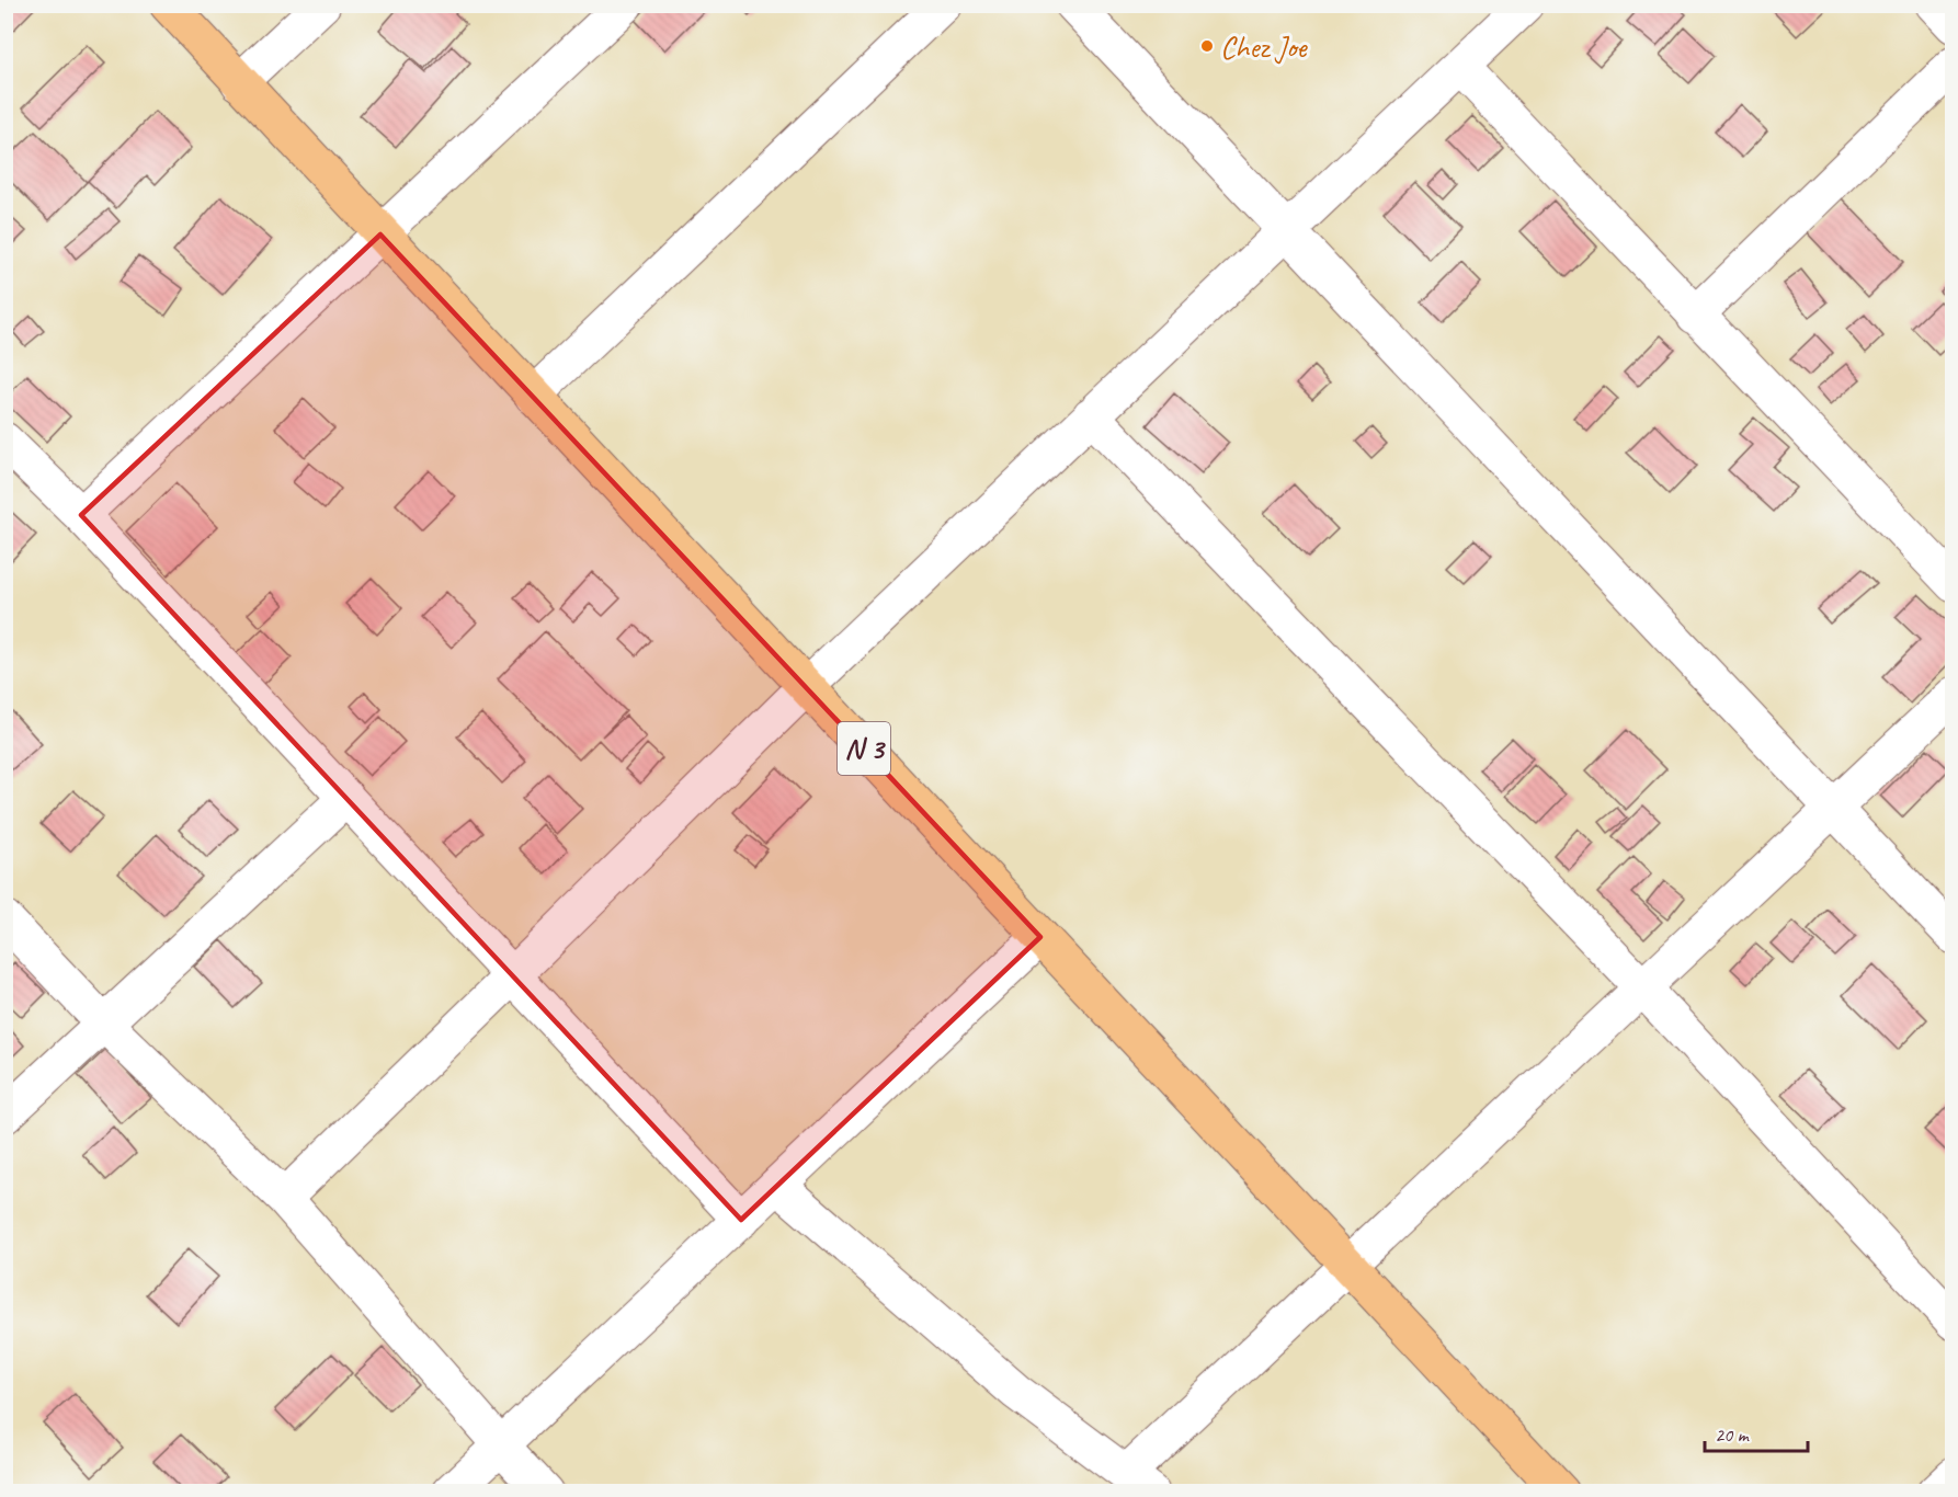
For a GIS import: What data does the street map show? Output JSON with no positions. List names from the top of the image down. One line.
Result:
{"streets":{"main road":["N 3"]},"places":["Chez Joe"],"scale_bar":"20 m"}
